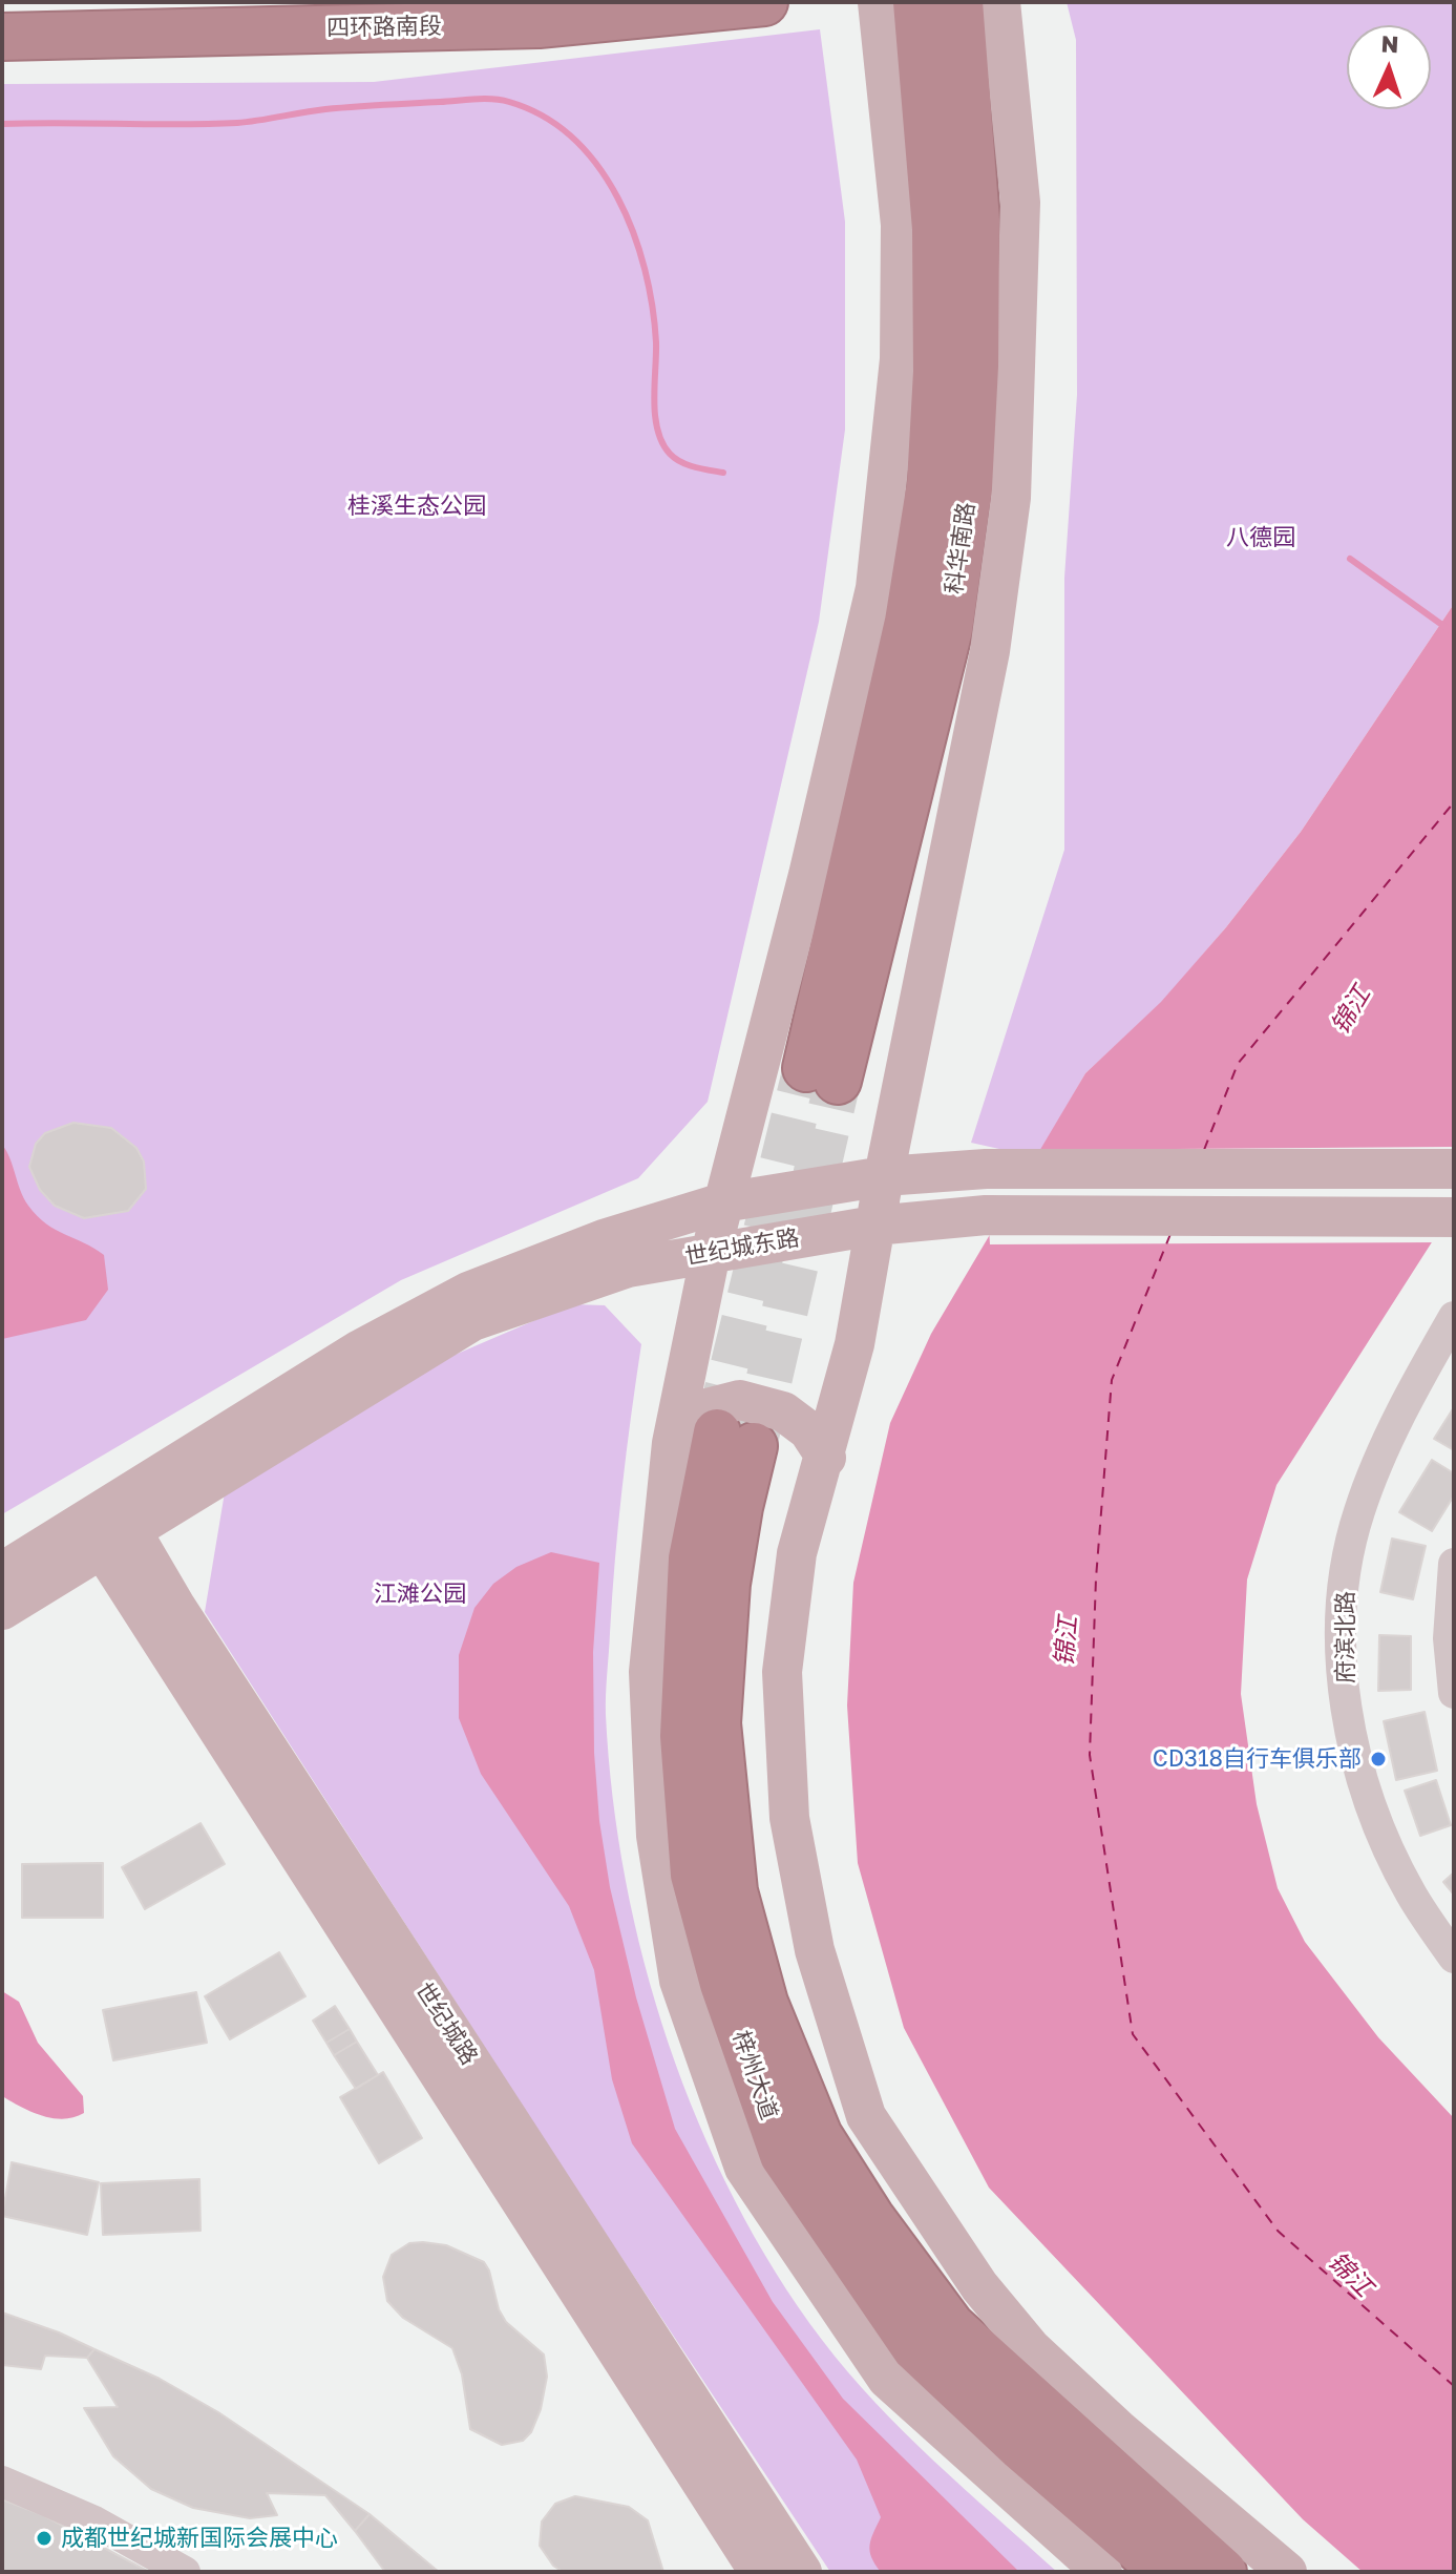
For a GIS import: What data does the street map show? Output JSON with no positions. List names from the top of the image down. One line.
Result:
{"streets":{"highway":["四环路南段","科华南路","梓州大道"],"main road":["世纪城东路","世纪城路"],"street":["府滨北路"]},"crossings":[["世纪城东路","世纪城路"]],"water":["锦江"],"parks":["桂溪生态公园","八德园","江滩公园"],"places":["CD318自行车俱乐部","成都世纪城新国际会展中心"],"north":"top"}
